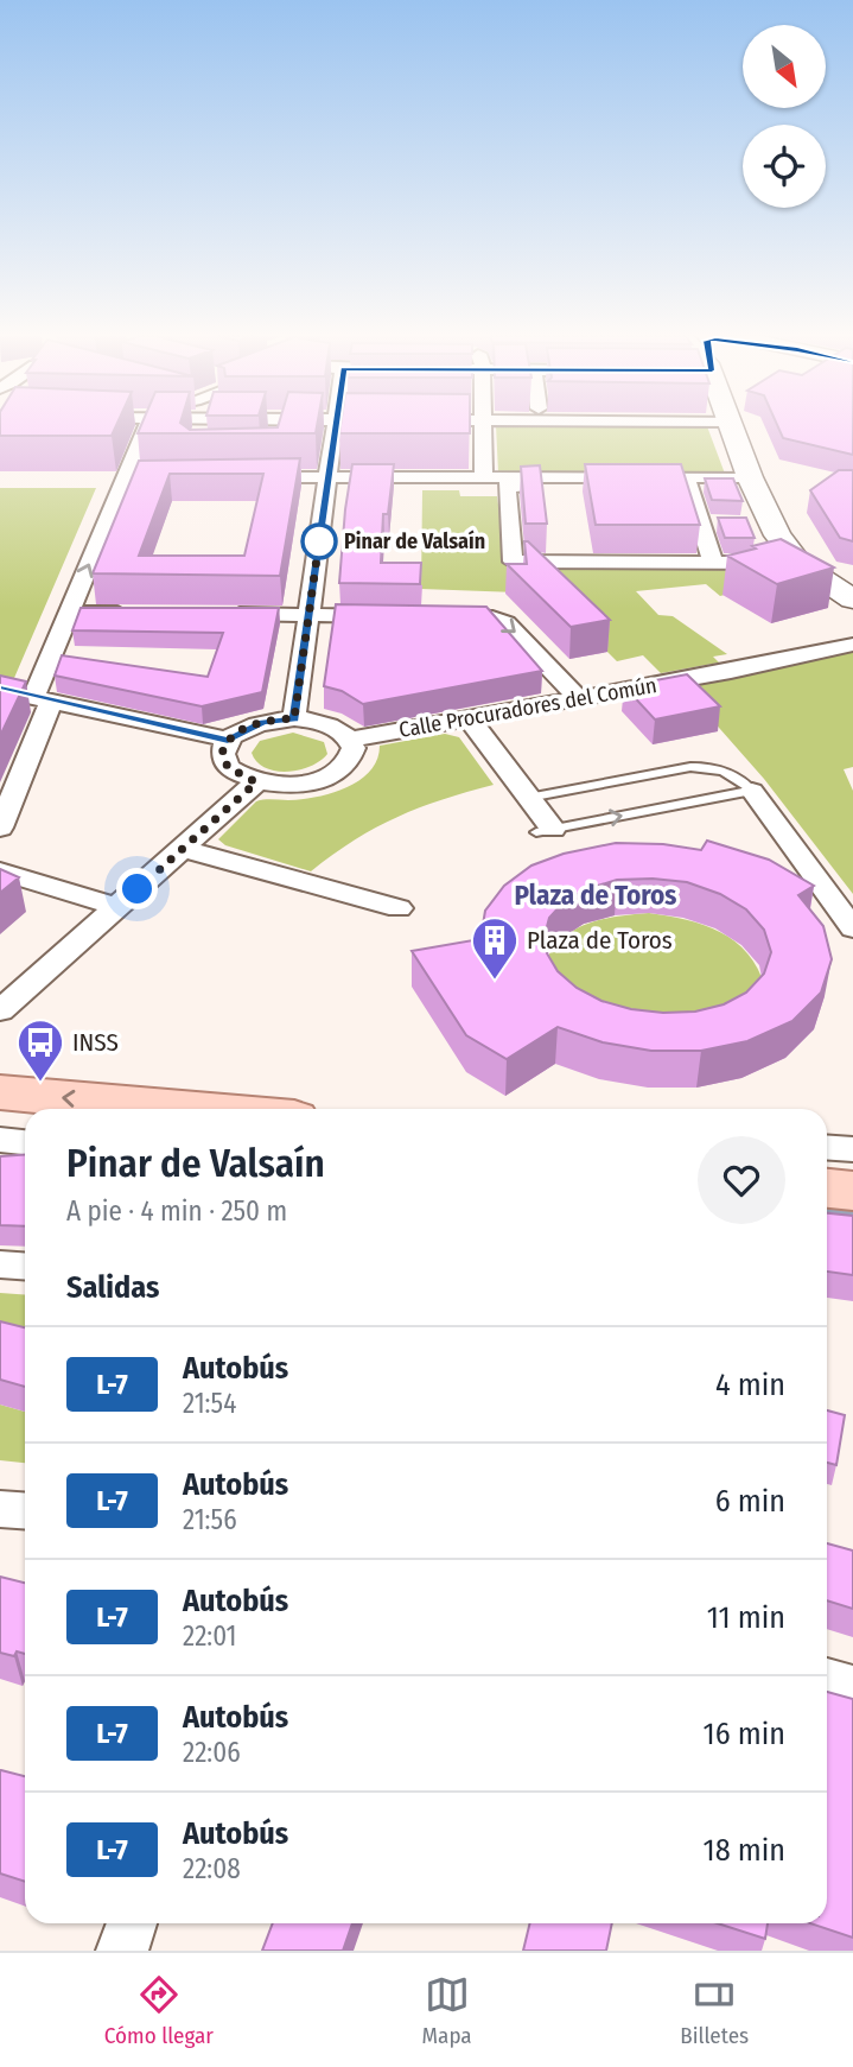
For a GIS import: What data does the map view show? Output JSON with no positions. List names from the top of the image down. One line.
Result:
{"streets":{"street":["Calle Procuradores del Común"]},"districts":["Plaza de Toros"],"places":{"other":["Pinar de Valsaín"],"building":["Plaza de Toros"],"bus stop":["INSS"]},"lines":["bus line L-7"],"north":"bottom right","page":{"heading":[["Pinar de Valsaín","A pie · 4 min · 250 m"],"Salidas"],"list":[{"mark":"L-7","name":"Autobús","note":"21:54","value":"4 min"},{"mark":"L-7","name":"Autobús","note":"21:56","value":"6 min"},{"mark":"L-7","name":"Autobús","note":"22:01","value":"11 min"},{"mark":"L-7","name":"Autobús","note":"22:06","value":"16 min"},{"mark":"L-7","name":"Autobús","note":"22:08","value":"18 min"}],"tabs":["Cómo llegar","Mapa","Billetes"]}}
